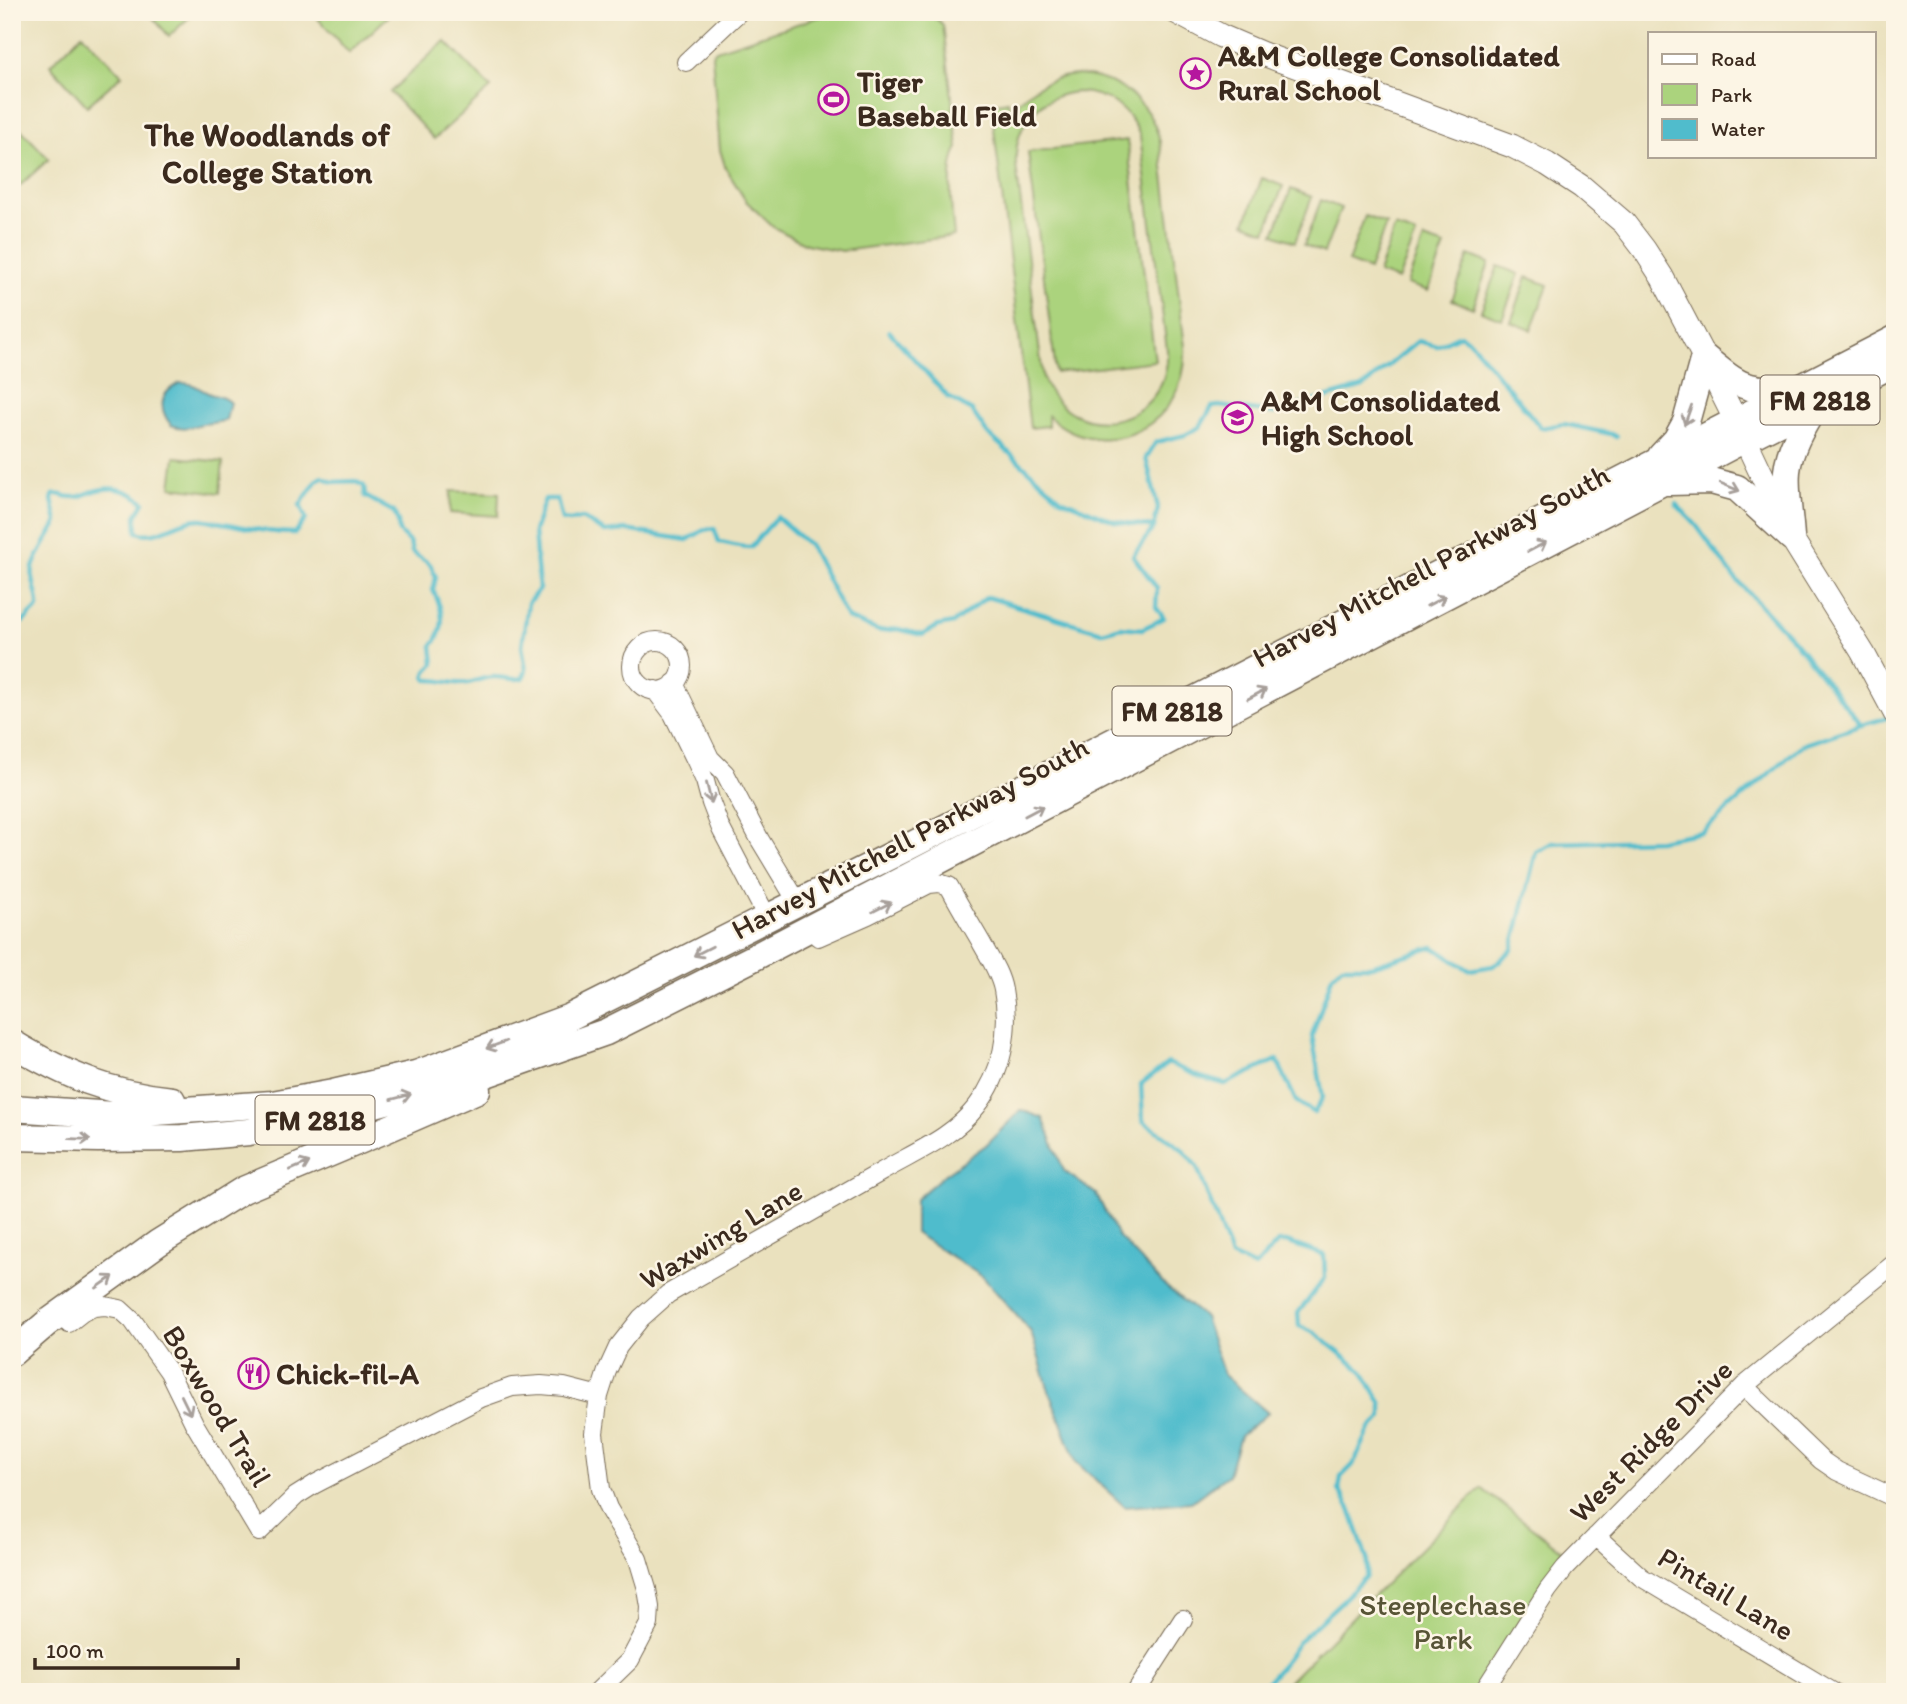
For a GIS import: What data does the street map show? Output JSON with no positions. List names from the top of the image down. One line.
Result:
{"streets":{"highway":["FM 2818","Harvey Mitchell Parkway South"],"street":["Waxwing Lane","Boxwood Trail","West Ridge Drive","Pintail Lane"]},"crossings":[["Waxwing Lane","Boxwood Trail"],["West Ridge Drive","Pintail Lane"]],"districts":["The Woodlands of College Station"],"parks":["Steeplechase Park"],"places":{"place":["A&M College Consolidated Rural School"],"sports":["Tiger Baseball Field"],"school or university":["A&M Consolidated High School"],"restaurant":["Chick-fil-A"]},"legend":["Road","Park","Water"],"scale_bar":"100 m"}
